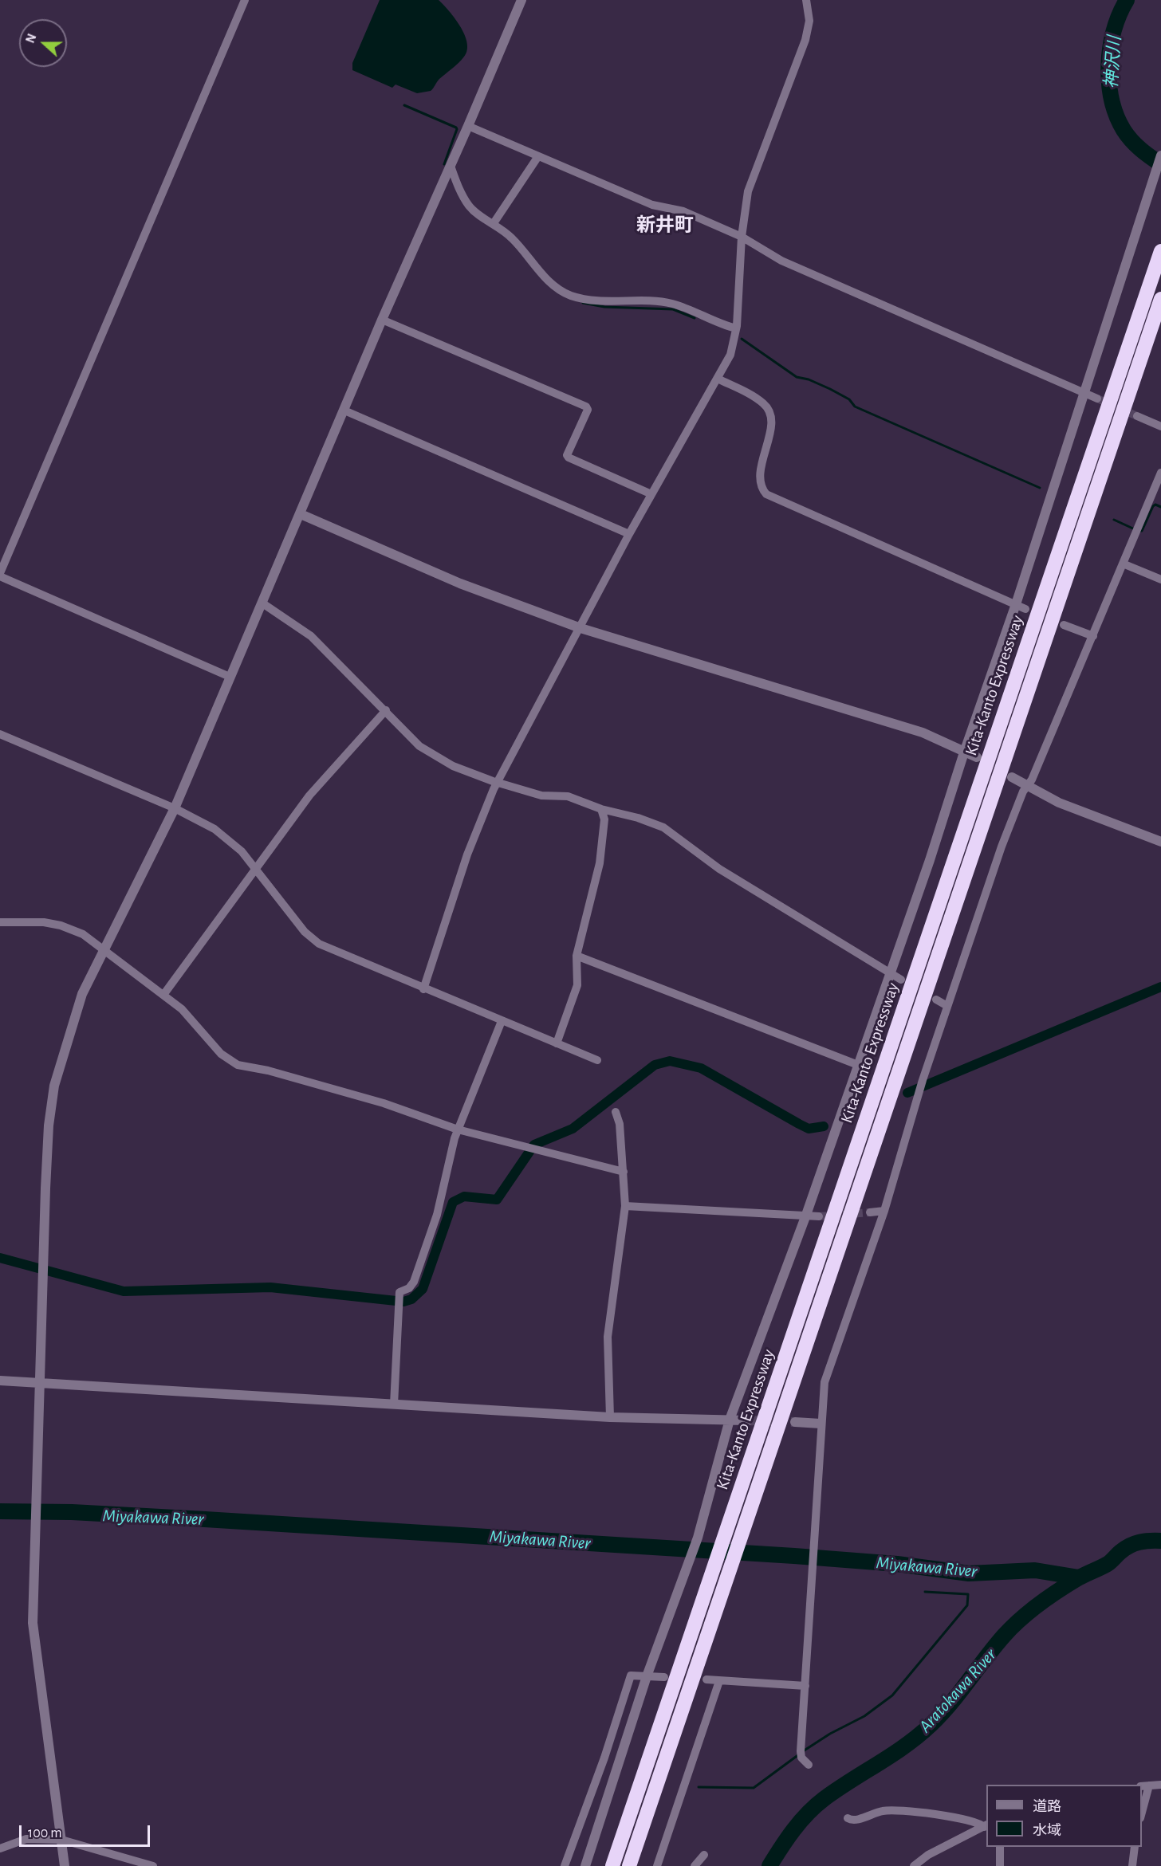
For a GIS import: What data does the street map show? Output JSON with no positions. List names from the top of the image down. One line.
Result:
{"streets":{"highway":["Kita-Kanto Expressway"]},"districts":["新井町"],"water":["神沢川","Miyakawa River","Aratokawa River"],"legend":["道路","水域"],"scale_bar":"100 m","north":"left"}
